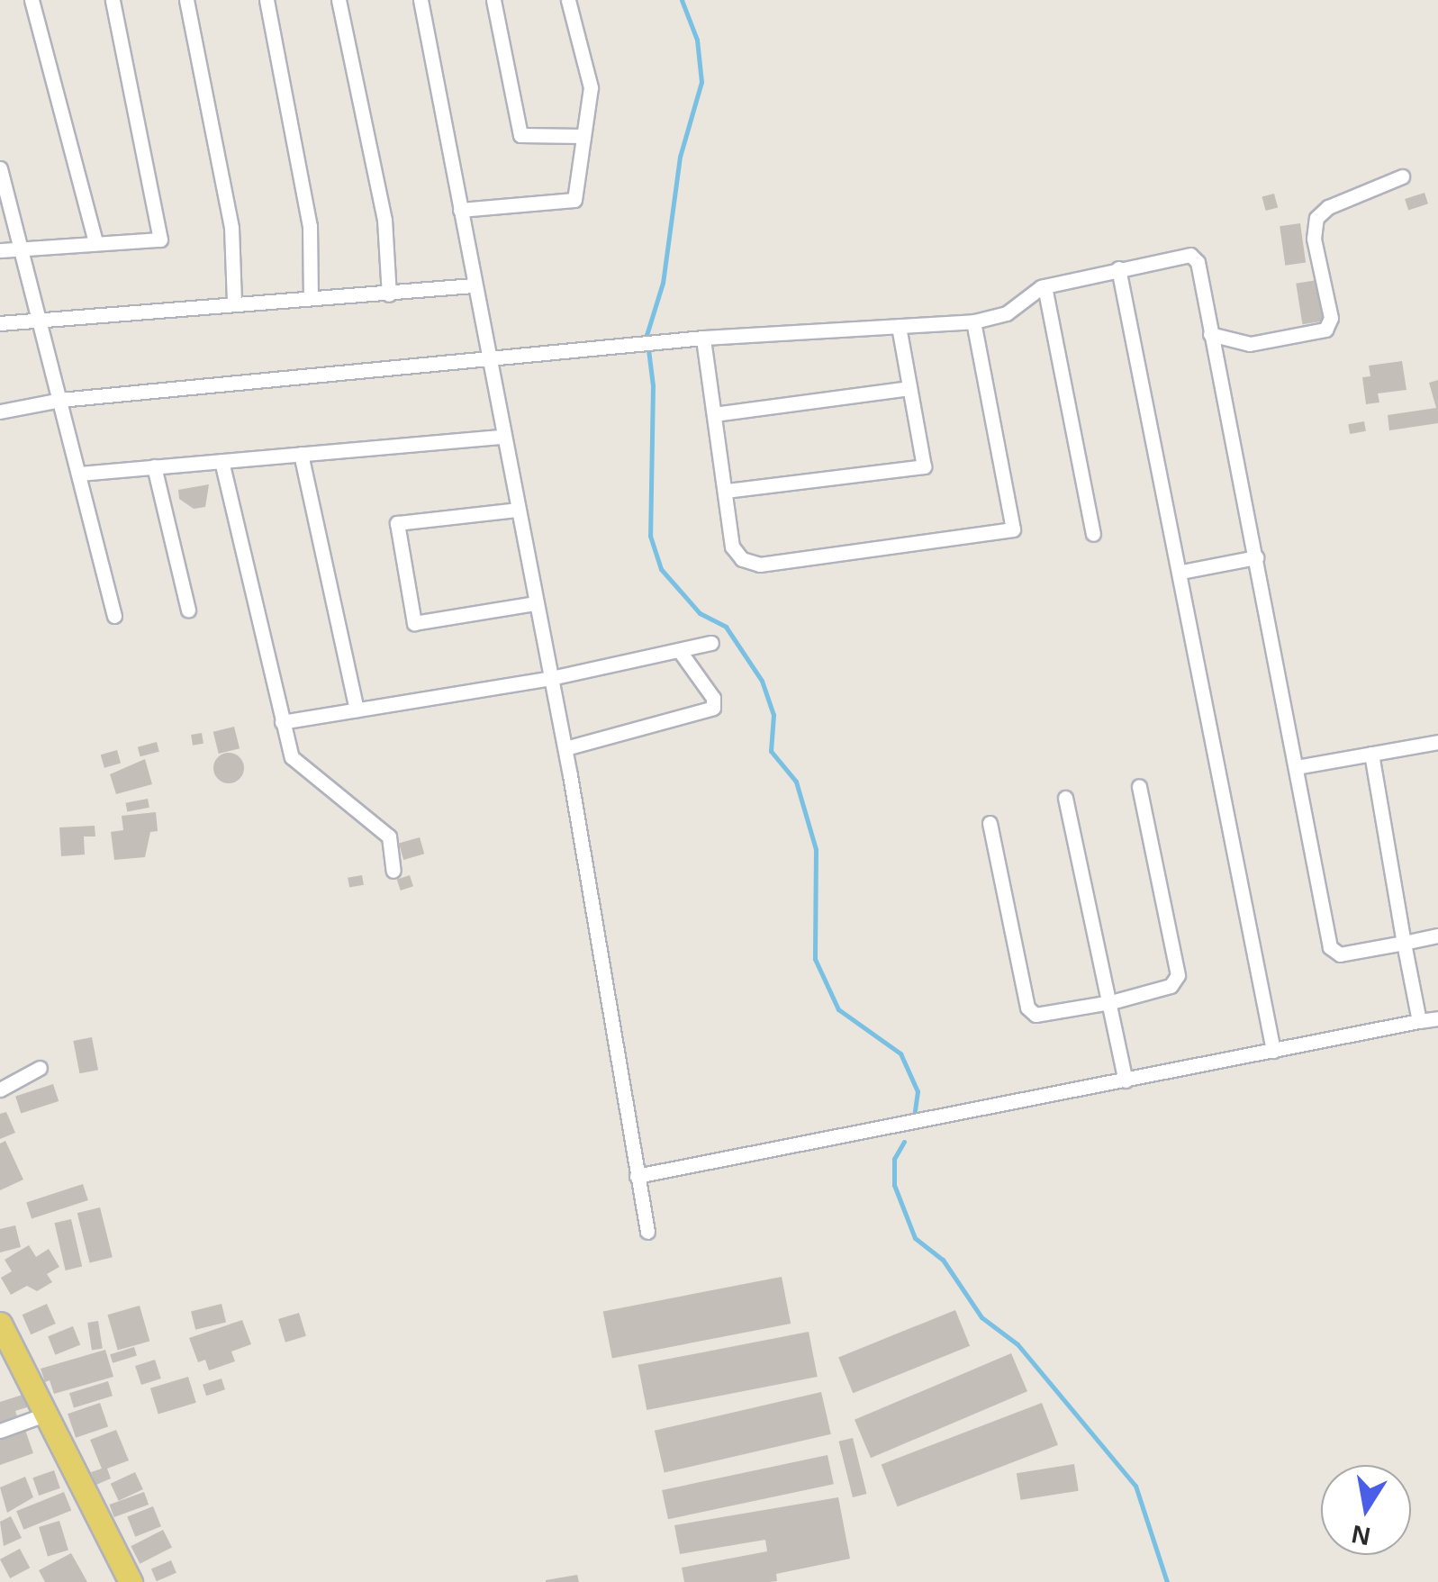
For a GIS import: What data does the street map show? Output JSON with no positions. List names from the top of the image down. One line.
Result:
{"north":"bottom"}
